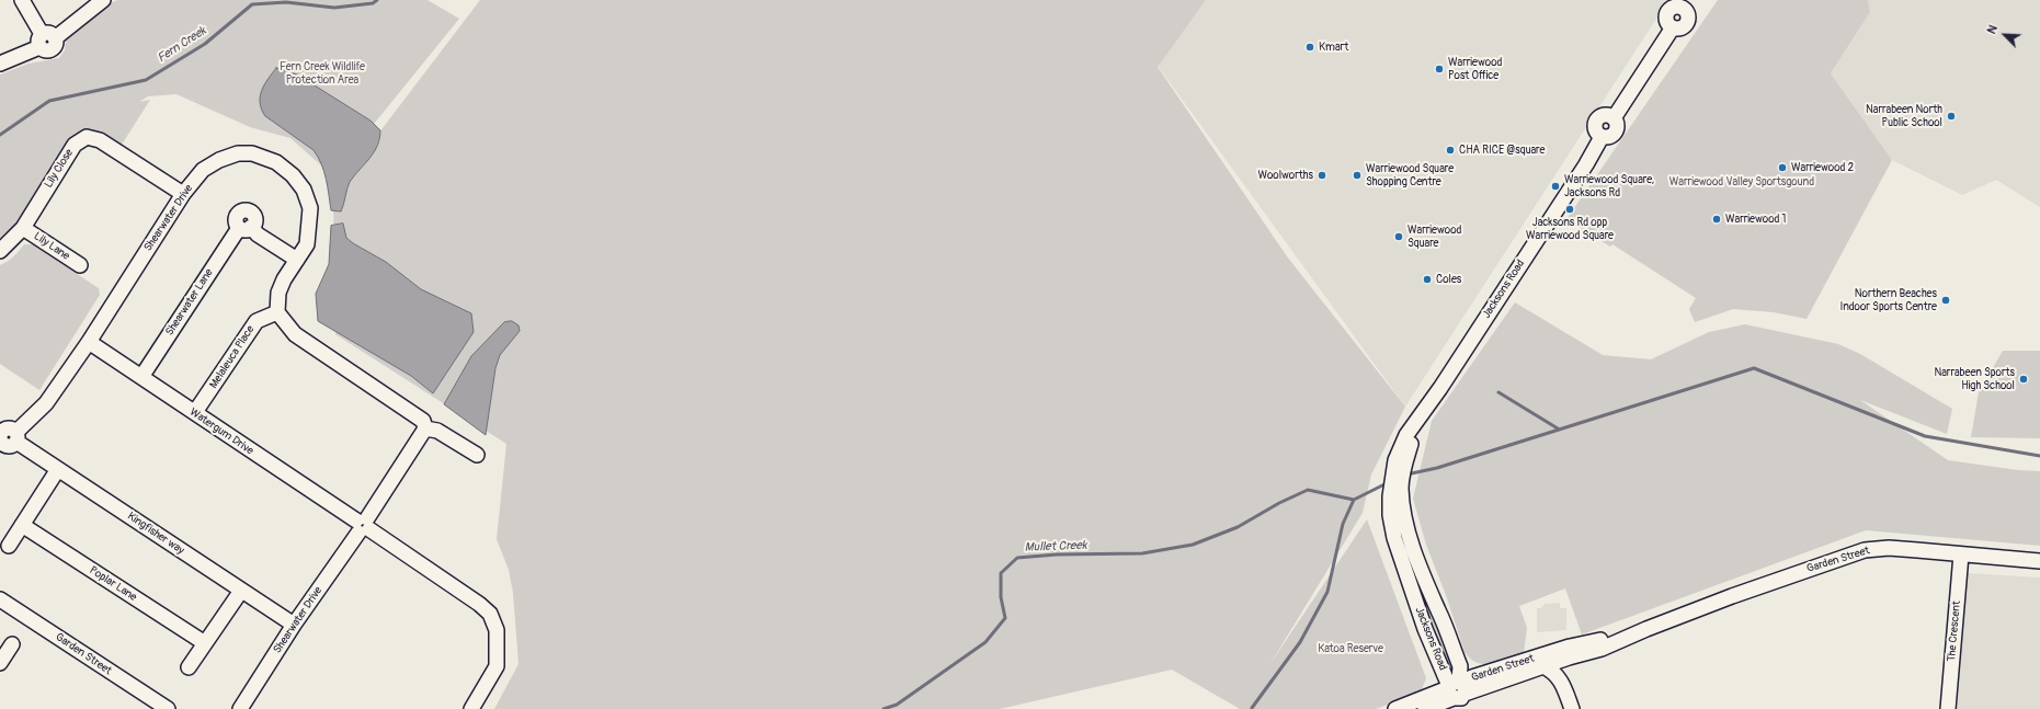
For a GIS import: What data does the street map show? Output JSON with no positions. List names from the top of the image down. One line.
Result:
{"streets":{"street":["Lily Close","Shearwater Drive","Lily Lane","Jacksons Road","Shearwater Lane","Melaleuca Place","Watergum Drive","Kingfisher way","Garden Street","Poplar Lane","The Crescent"]},"crossings":[["Lily Close","Shearwater Drive"],["Lily Close","Lily Lane"],["Shearwater Drive","Shearwater Lane"],["Shearwater Drive","Melaleuca Place"],["Shearwater Drive","Watergum Drive"],["Shearwater Drive","Kingfisher way"],["Jacksons Road","Garden Street"],["Shearwater Lane","Watergum Drive"],["Melaleuca Place","Watergum Drive"],["Garden Street","The Crescent"]],"water":["Fern Creek","Mullet Creek"],"parks":["Fern Creek Wildlife Protection Area","Warriewood Valley Sportsgound","Katoa Reserve"],"places":["Kmart","Warriewood Post Office","Narrabeen North Public School","CHA RICE @square","Warriewood 2","Woolworths","Warriewood Square Shopping Centre","Warriewood Square, Jacksons Rd","Jacksons Rd opp Warriewood Square","Warriewood 1","Warriewood Square","Coles","Northern Beaches Indoor Sports Centre","Narrabeen Sports High School"],"north":"top left"}
